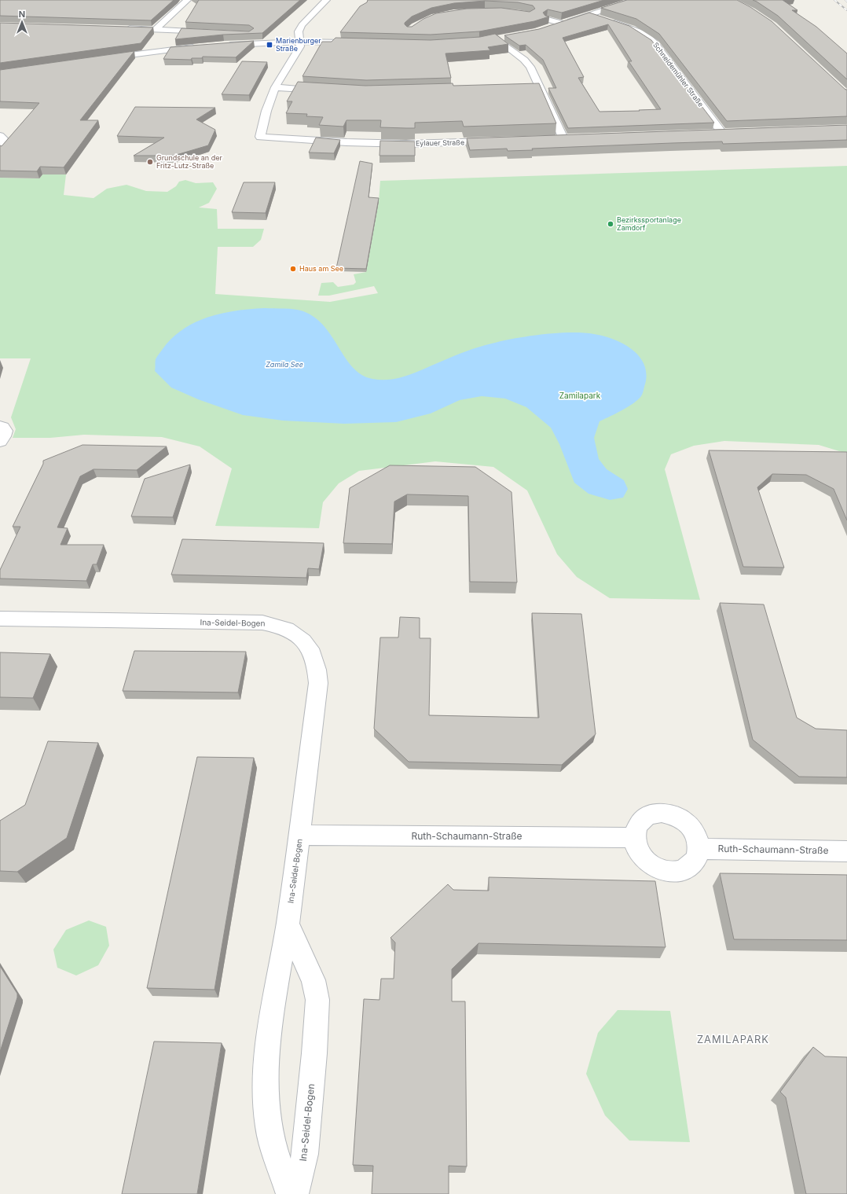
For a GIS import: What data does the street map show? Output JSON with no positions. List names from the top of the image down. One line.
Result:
{"streets":{"street":["Schneidemühler Straße","Eylauer Straße","Ina-Seidel-Bogen","Ruth-Schaumann-Straße"]},"crossings":[["Ina-Seidel-Bogen","Ruth-Schaumann-Straße"]],"districts":["ZAMILAPARK"],"water":["Zamila See"],"parks":["Zamilapark"],"places":{"transit":["Marienburger Straße"],"other":["Grundschule an der Fritz-Lutz-Straße","Bezirkssportanlage Zamdorf","Haus am See"]},"north":"top"}
